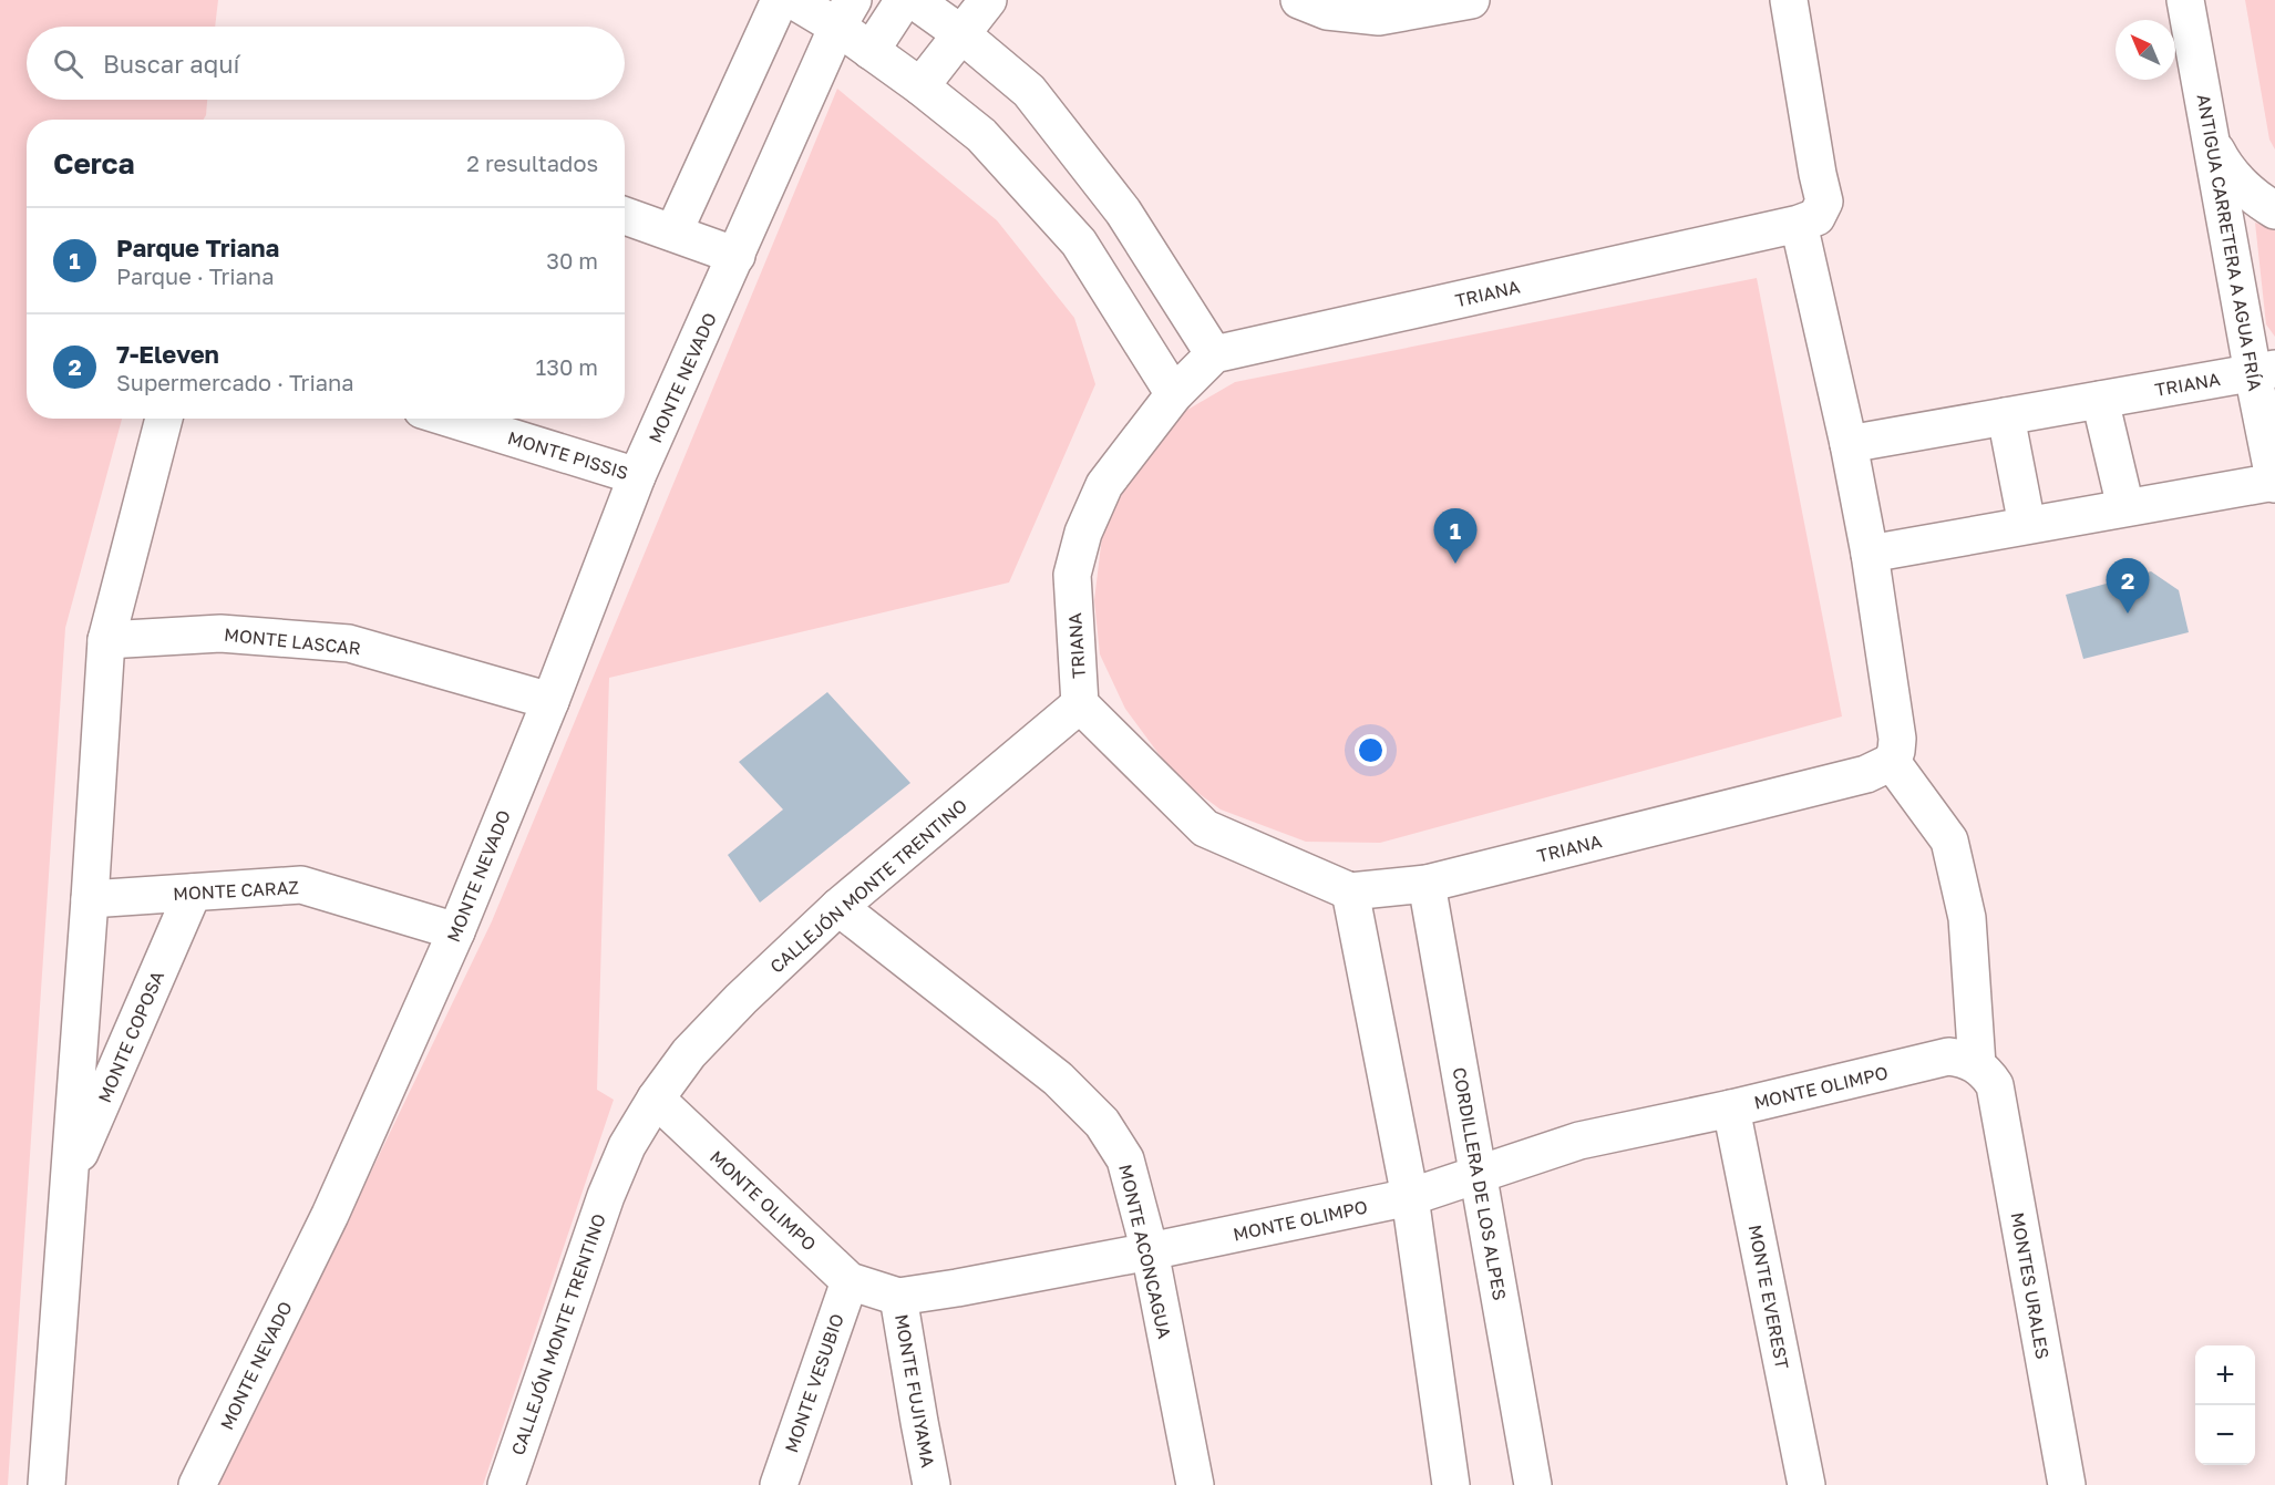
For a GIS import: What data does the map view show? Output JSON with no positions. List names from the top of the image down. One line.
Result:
{"streets":{"street":["ANTIGUA CARRETERA A AGUA FRÍA","TRIANA","MONTE NEVADO","MONTE PISSIS","MONTE LASCAR","CALLEJÓN MONTE TRENTINO","MONTE CARAZ","MONTE COPOSA","MONTE OLIMPO","CORDILLERA DE LOS ALPES","MONTE ACONCAGUA","MONTES URALES","MONTE EVEREST","MONTE VESUBIO","MONTE FUJIYAMA"]},"crossings":[["ANTIGUA CARRETERA A AGUA FRÍA","TRIANA"],["TRIANA","CALLEJÓN MONTE TRENTINO"],["TRIANA","CORDILLERA DE LOS ALPES"],["TRIANA","MONTES URALES"],["MONTE NEVADO","MONTE PISSIS"],["MONTE NEVADO","MONTE LASCAR"],["MONTE NEVADO","MONTE CARAZ"],["CALLEJÓN MONTE TRENTINO","MONTE OLIMPO"],["CALLEJÓN MONTE TRENTINO","MONTE ACONCAGUA"],["MONTE CARAZ","MONTE COPOSA"],["MONTE OLIMPO","CORDILLERA DE LOS ALPES"],["MONTE OLIMPO","MONTE ACONCAGUA"],["MONTE OLIMPO","MONTES URALES"],["MONTE OLIMPO","MONTE EVEREST"],["MONTE OLIMPO","MONTE VESUBIO"],["MONTE OLIMPO","MONTE FUJIYAMA"]],"north":"top left","page":{"search":"Buscar aquí","heading":["Cerca","2 resultados"],"list":[{"mark":"1","name":"Parque Triana","note":"Parque · Triana","value":"30 m"},{"mark":"2","name":"7-Eleven","note":"Supermercado · Triana","value":"130 m"}],"pins":["1","2"],"map_buttons":["+","−"]}}
